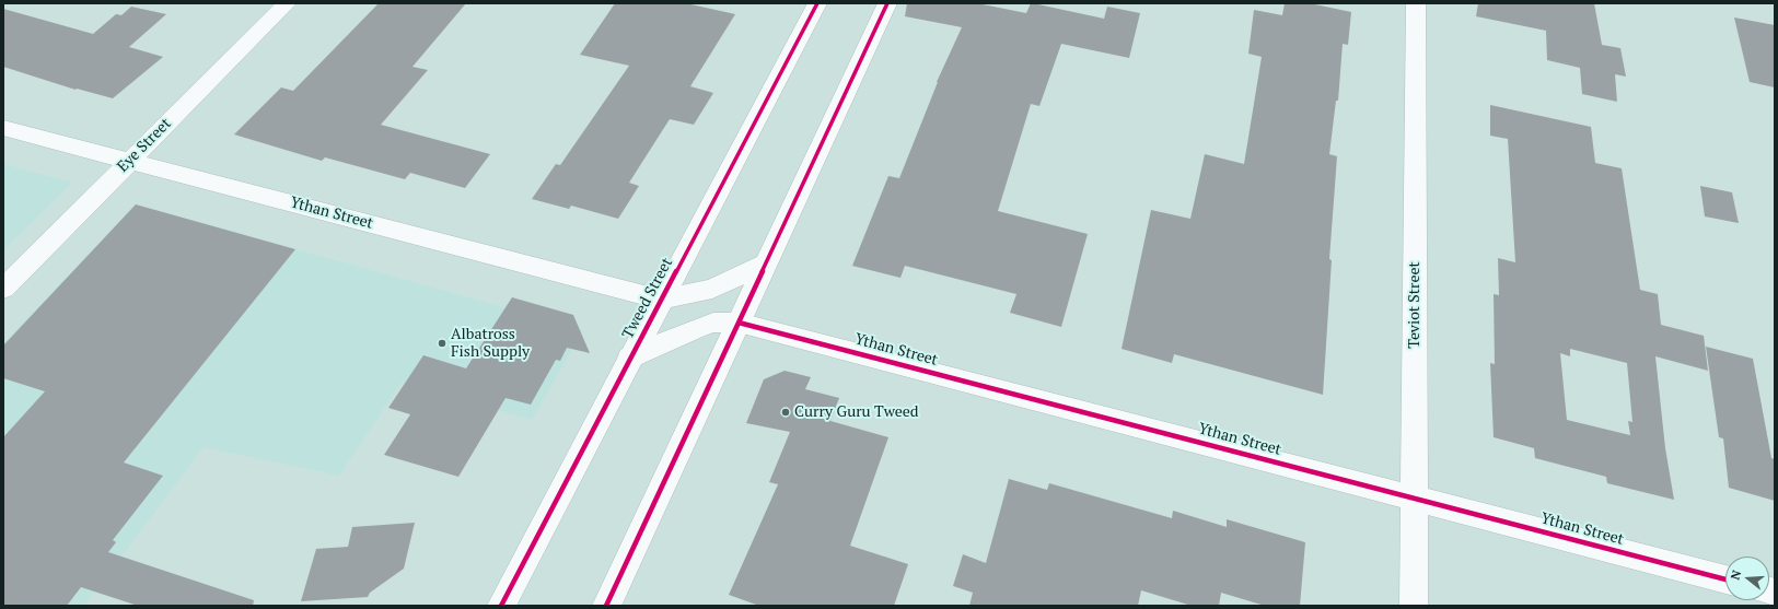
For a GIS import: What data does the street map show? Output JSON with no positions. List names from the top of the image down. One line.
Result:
{"streets":{"street":["Eye Street","Ythan Street","Tweed Street","Teviot Street"]},"crossings":[["Eye Street","Ythan Street"],["Ythan Street","Tweed Street"],["Ythan Street","Teviot Street"]],"places":["Albatross Fish Supply","Curry Guru Tweed"],"north":"left"}
